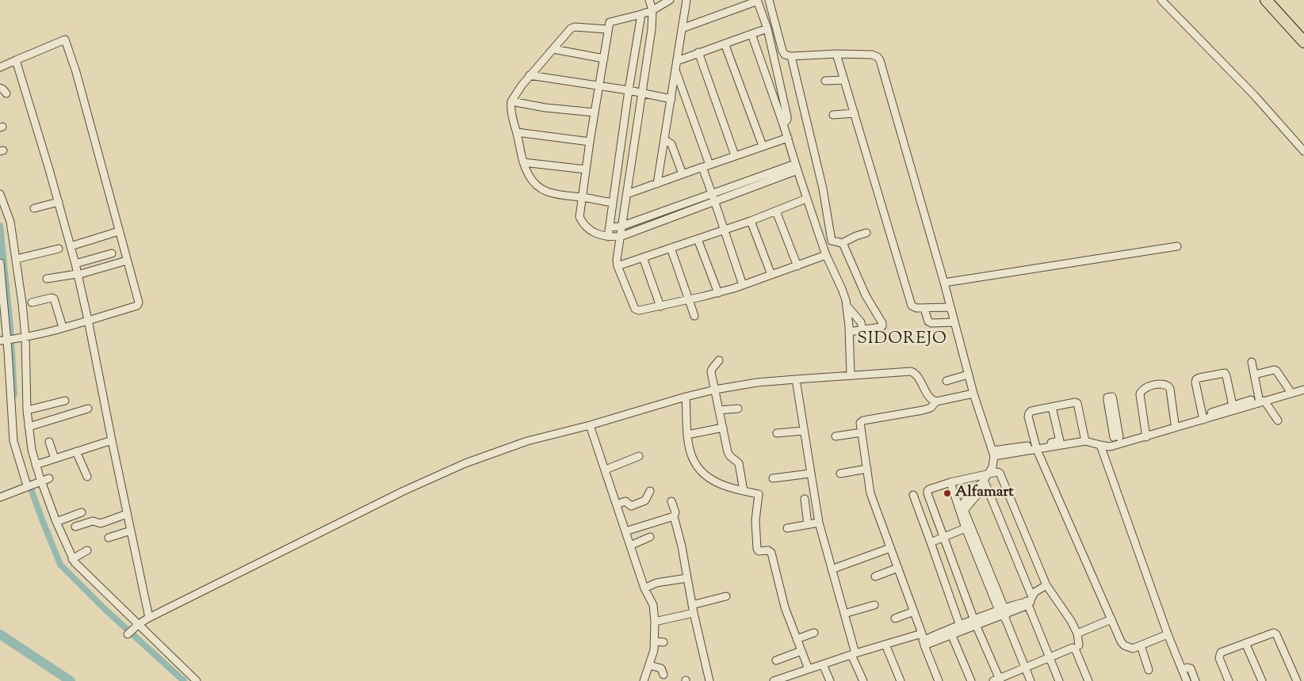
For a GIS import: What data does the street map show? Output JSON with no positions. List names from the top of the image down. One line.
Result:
{"districts":["SIDOREJO"],"places":["Alfamart"]}
